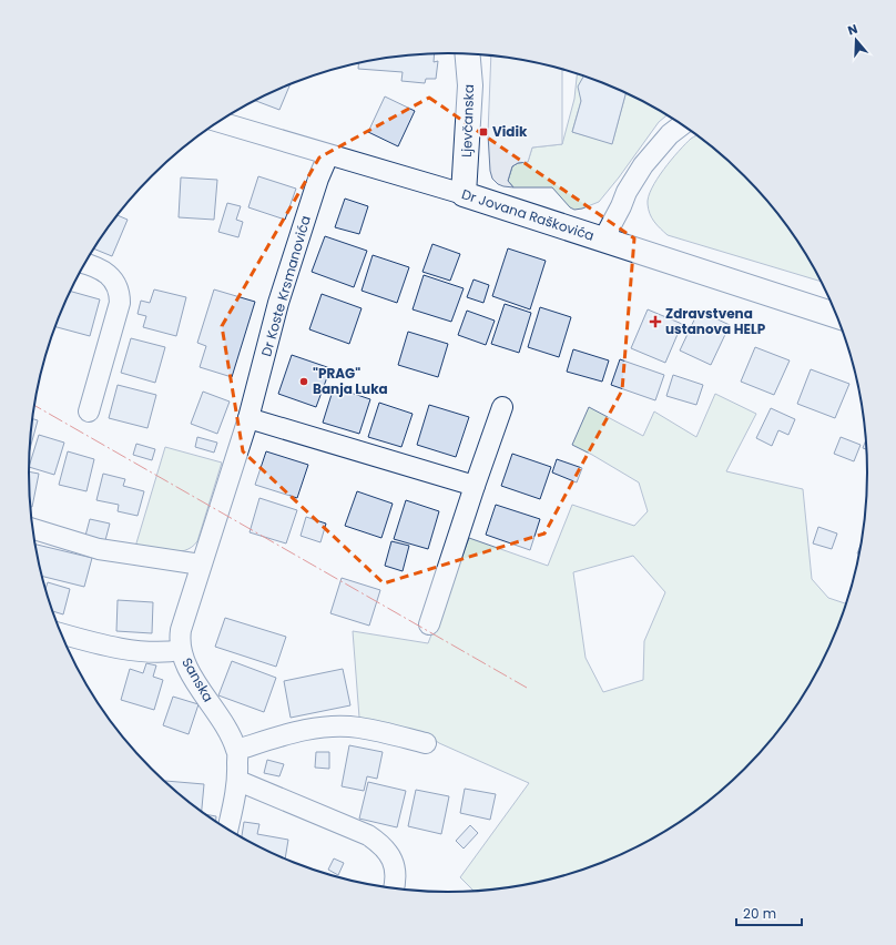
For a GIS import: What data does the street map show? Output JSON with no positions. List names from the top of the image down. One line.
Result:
{"streets":{"street":["Ljevčanska","Dr Jovana Raškovića","Dr Koste Krsmanovića","Sanska"]},"crossings":[["Ljevčanska","Dr Jovana Raškovića"],["Dr Jovana Raškovića","Dr Koste Krsmanovića"],["Dr Koste Krsmanovića","Sanska"]],"places":{"transit":["Vidik"],"health":["Zdravstvena ustanova HELP"],"other":["\"PRAG\" Banja Luka"]},"scale_bar":"20 m","north":"top"}
